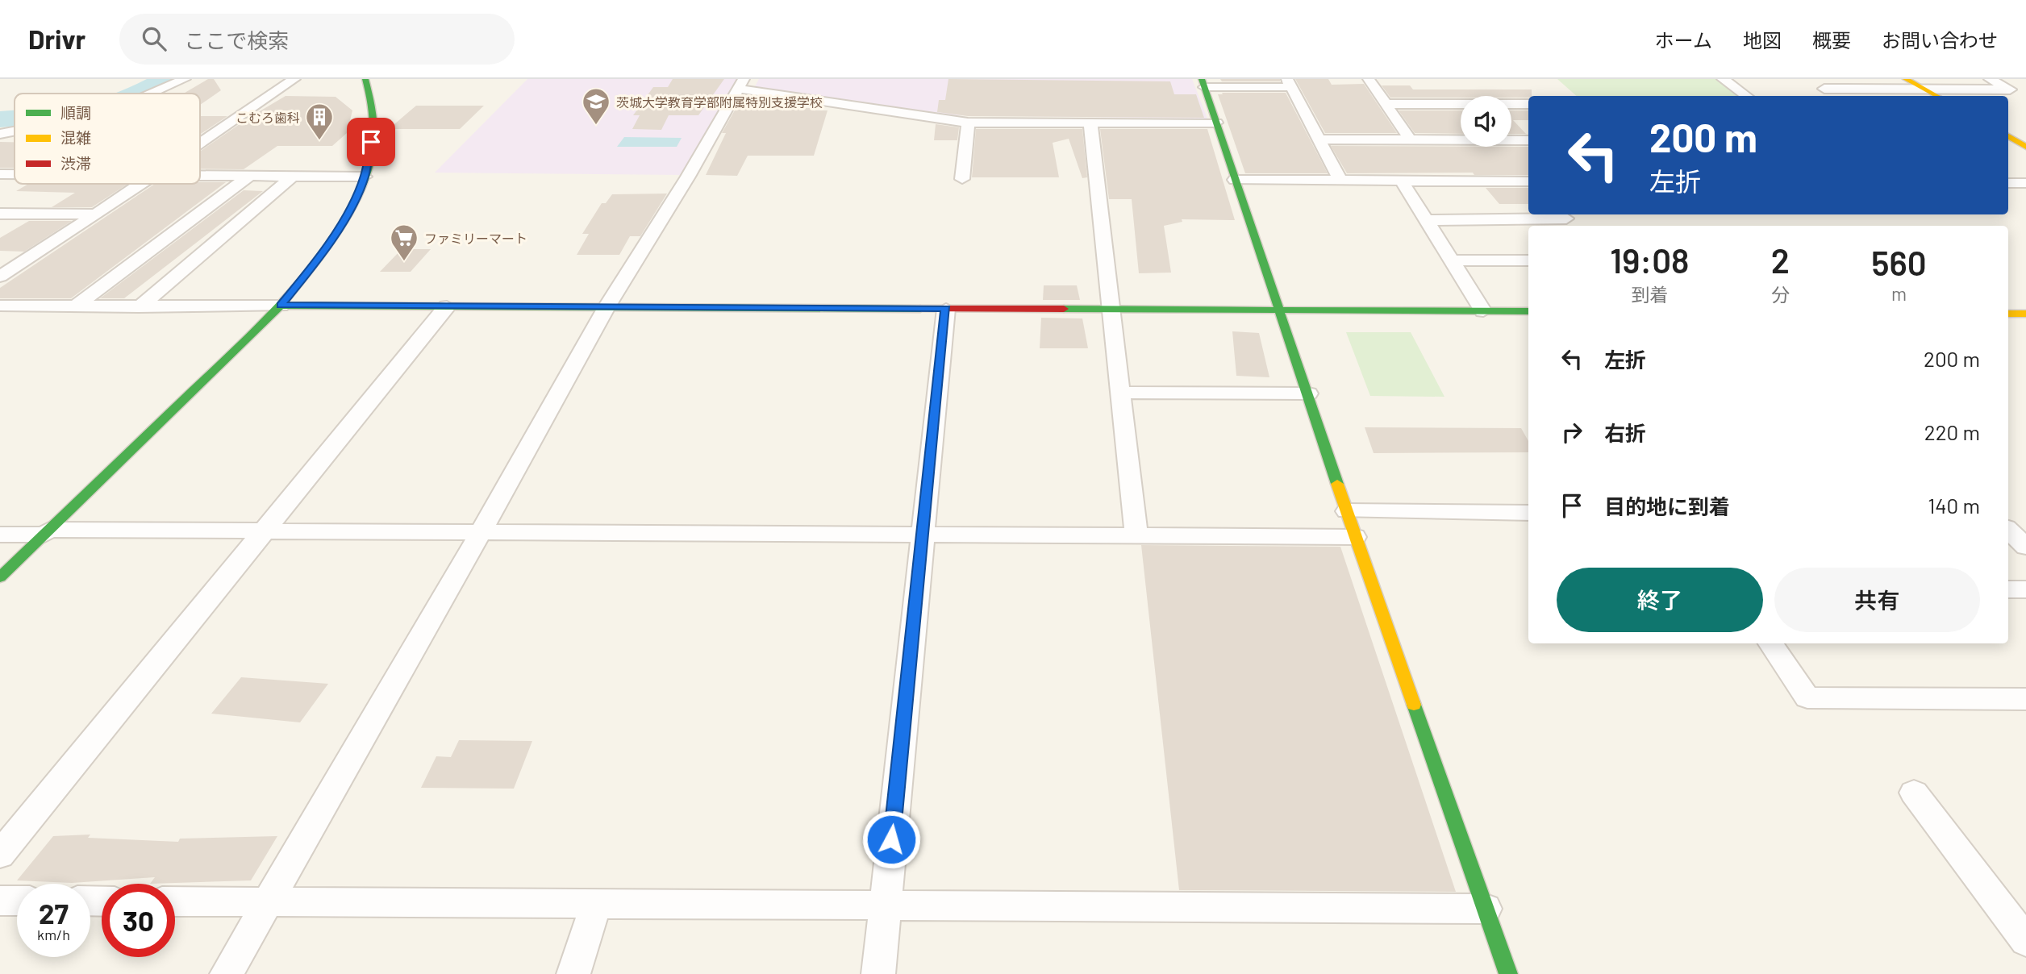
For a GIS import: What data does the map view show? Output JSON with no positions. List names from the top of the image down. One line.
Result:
{"places":{"school or university":["茨城大学教育学部附属特別支援学校"],"building":["こむろ歯科"],"supermarket":["ファミリーマート"]},"legend":["順調","混雑","渋滞"],"page":{"header":"Drivr","search":"ここで検索","nav":["ホーム","地図","概要","お問い合わせ"],"turn":["200 m","左折"],"eta":["19:08","到着","2","分","560","m"],"list":[{"name":"左折","value":"200 m"},{"name":"右折","value":"220 m"},{"name":"目的地に到着","value":"140 m"}],"buttons":["終了","共有"],"speed":"27 km/h","limit":"30"}}
